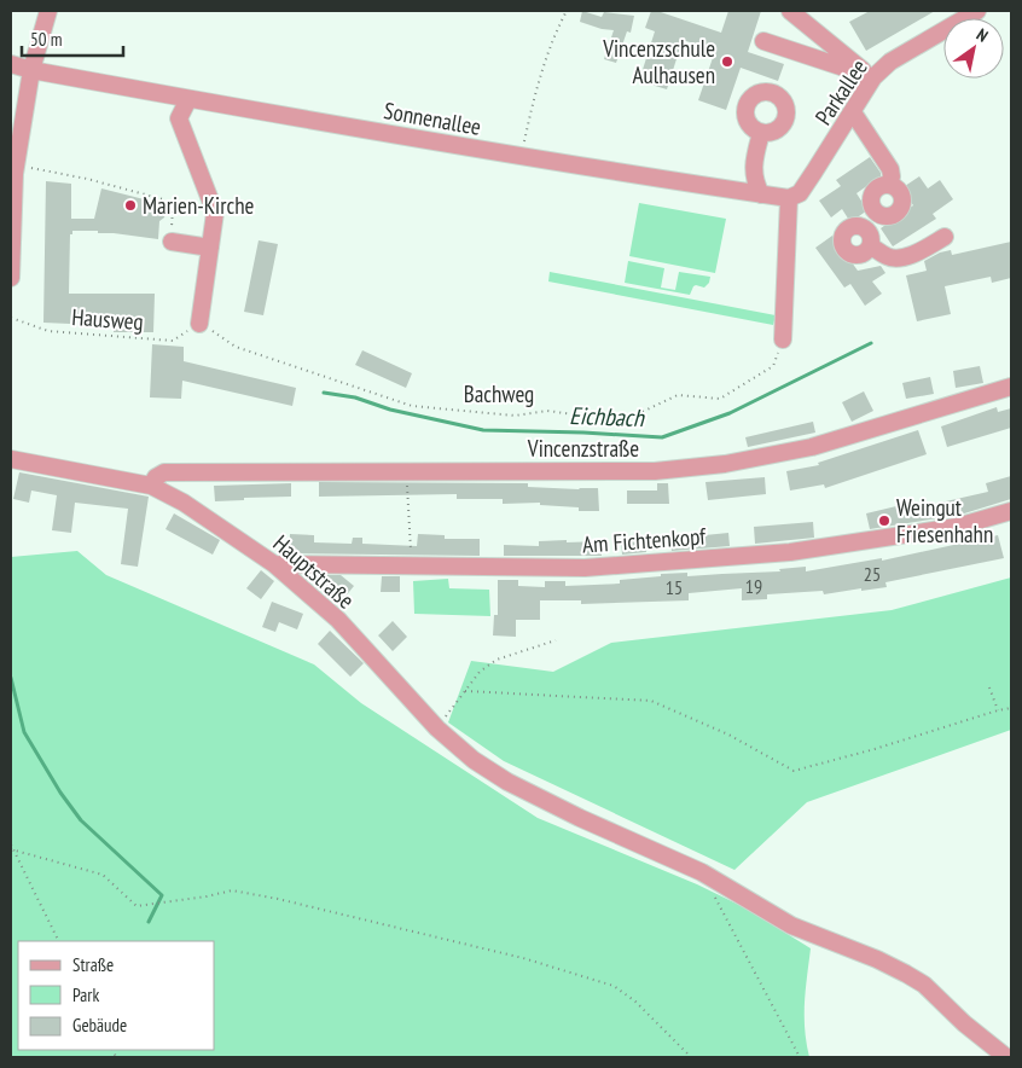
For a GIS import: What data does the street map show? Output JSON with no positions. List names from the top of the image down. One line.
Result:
{"streets":{"street":["Parkallee","Sonnenallee","Vincenzstraße","Am Fichtenkopf","Hauptstraße"],"path":["Hausweg","Bachweg"]},"crossings":[["Parkallee","Sonnenallee"],["Hausweg","Bachweg"],["Vincenzstraße","Hauptstraße"],["Am Fichtenkopf","Hauptstraße"]],"water":["Eichbach"],"places":["Vincenzschule Aulhausen","Marien-Kirche","Weingut Friesenhahn"],"house_numbers":["25","19","15"],"legend":["Straße","Park","Gebäude"],"scale_bar":"50 m","north":"top right"}
